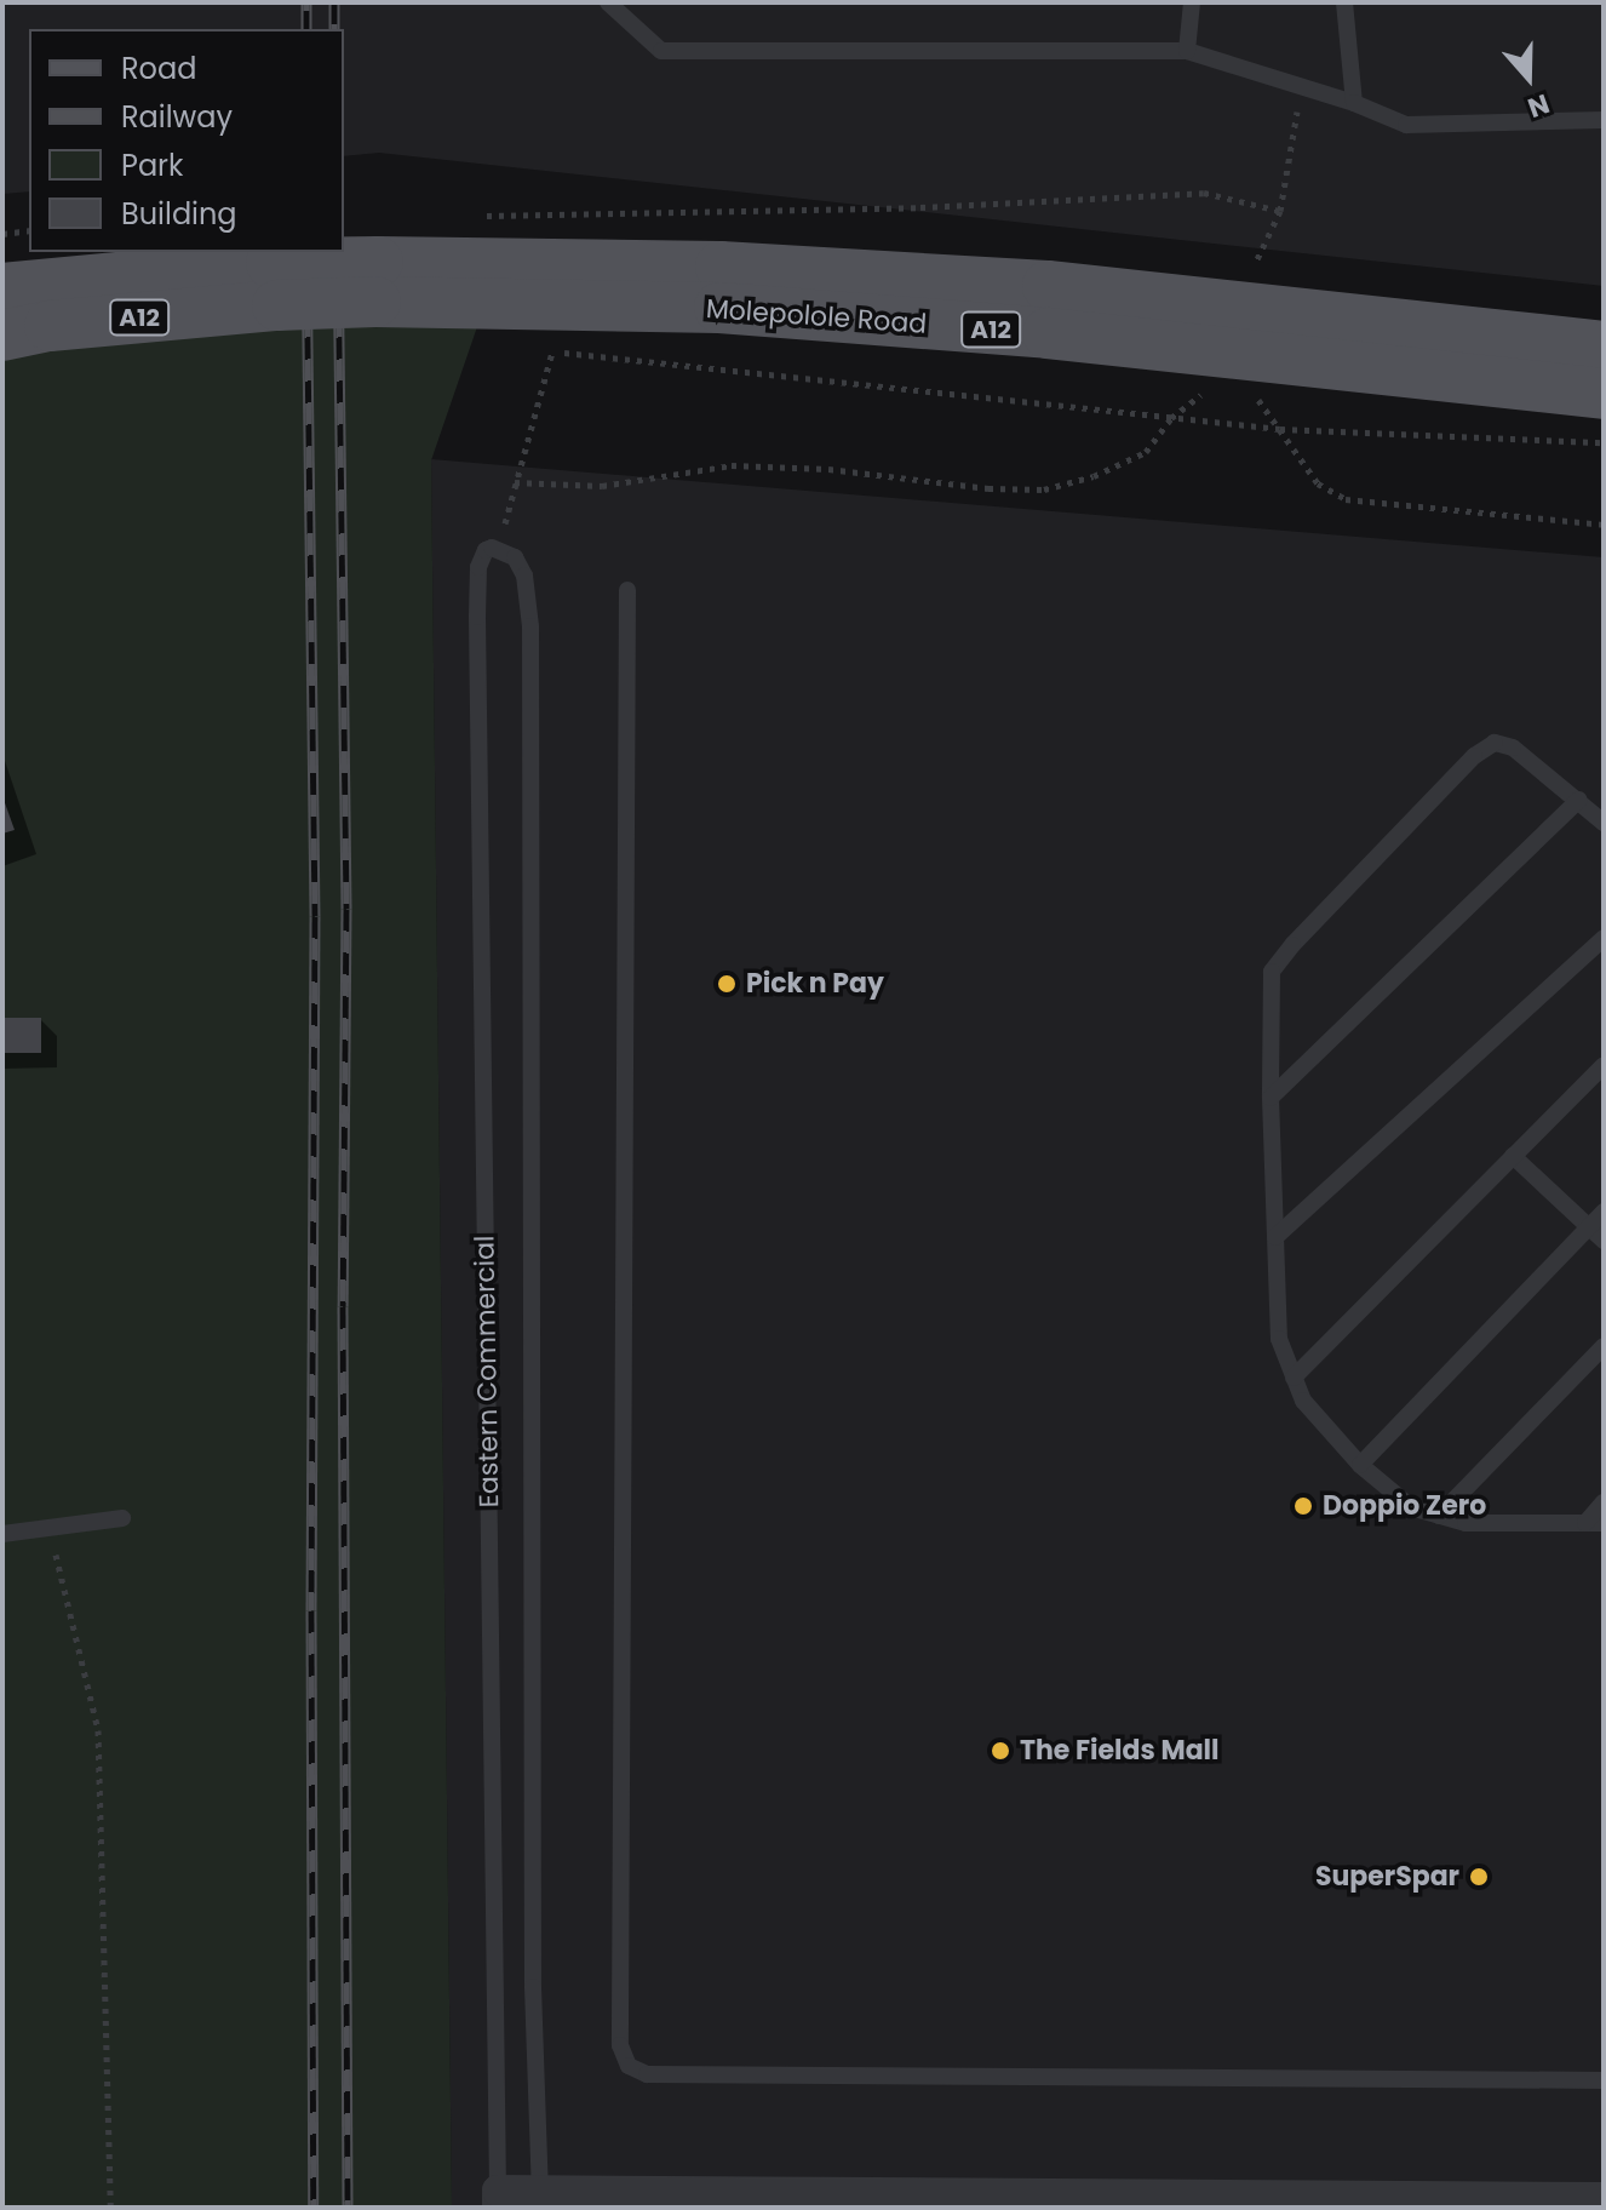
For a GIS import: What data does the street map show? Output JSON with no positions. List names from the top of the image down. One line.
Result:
{"streets":{"main road":["Molepolole Road","A12"],"lane":["Eastern Commercial"]},"crossings":[["Molepolole Road","A12"]],"places":["Pick n Pay","Doppio Zero","The Fields Mall","SuperSpar"],"legend":["Road","Railway","Park","Building"],"north":"bottom"}
